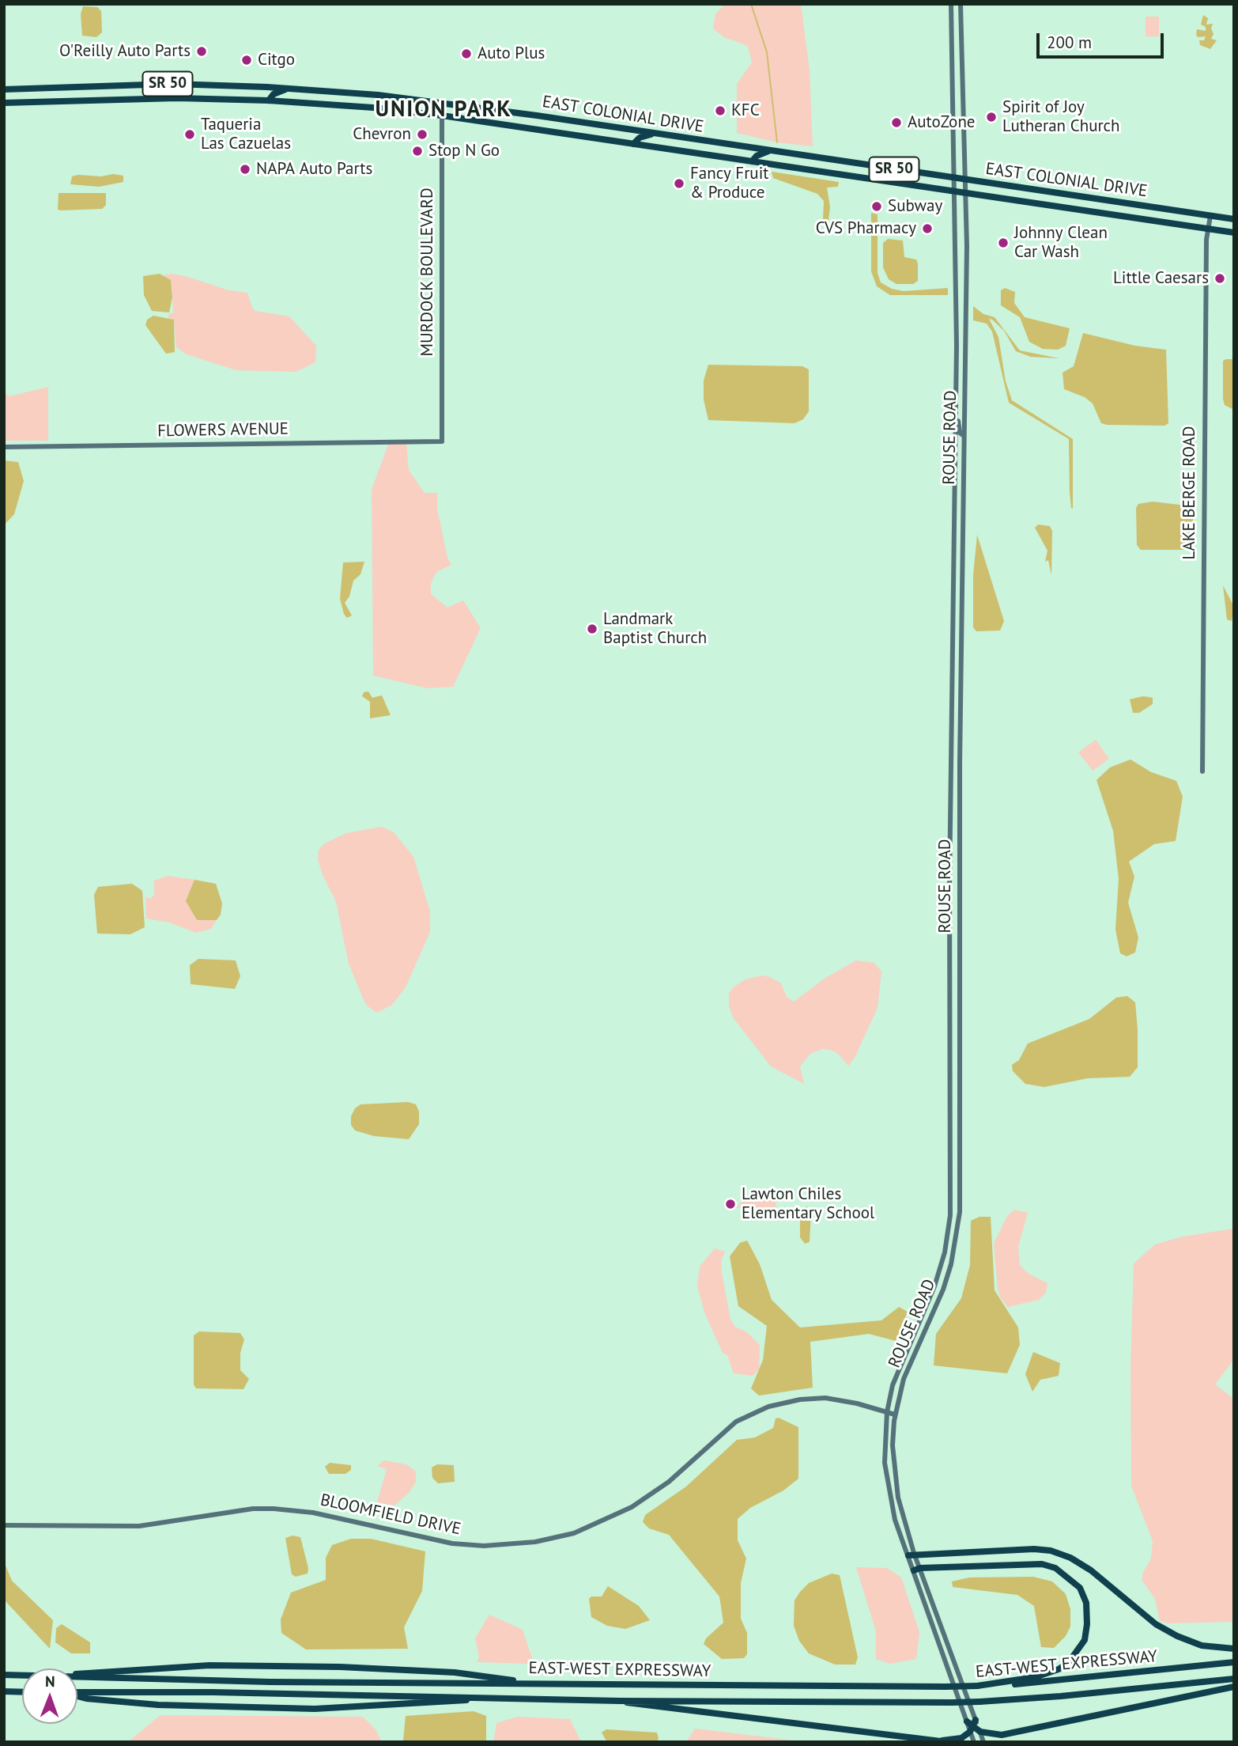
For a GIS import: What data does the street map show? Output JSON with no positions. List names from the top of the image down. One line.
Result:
{"streets":{"highway":["SR 50","EAST COLONIAL DRIVE","EAST-WEST EXPRESSWAY"],"street":["MURDOCK BOULEVARD","FLOWERS AVENUE","ROUSE ROAD","LAKE BERGE ROAD","BLOOMFIELD DRIVE"]},"crossings":[["EAST COLONIAL DRIVE","MURDOCK BOULEVARD"],["EAST COLONIAL DRIVE","ROUSE ROAD"],["EAST COLONIAL DRIVE","LAKE BERGE ROAD"],["MURDOCK BOULEVARD","FLOWERS AVENUE"],["ROUSE ROAD","BLOOMFIELD DRIVE"]],"districts":["UNION PARK"],"places":["O'Reilly Auto Parts","Auto Plus","Citgo","KFC","Spirit of Joy Lutheran Church","AutoZone","Taqueria Las Cazuelas","Chevron","Stop N Go","NAPA Auto Parts","Fancy Fruit & Produce","Subway","CVS Pharmacy","Johnny Clean Car Wash","Little Caesars","Landmark Baptist Church","Lawton Chiles Elementary School"],"scale_bar":"200 m","north":"top"}
